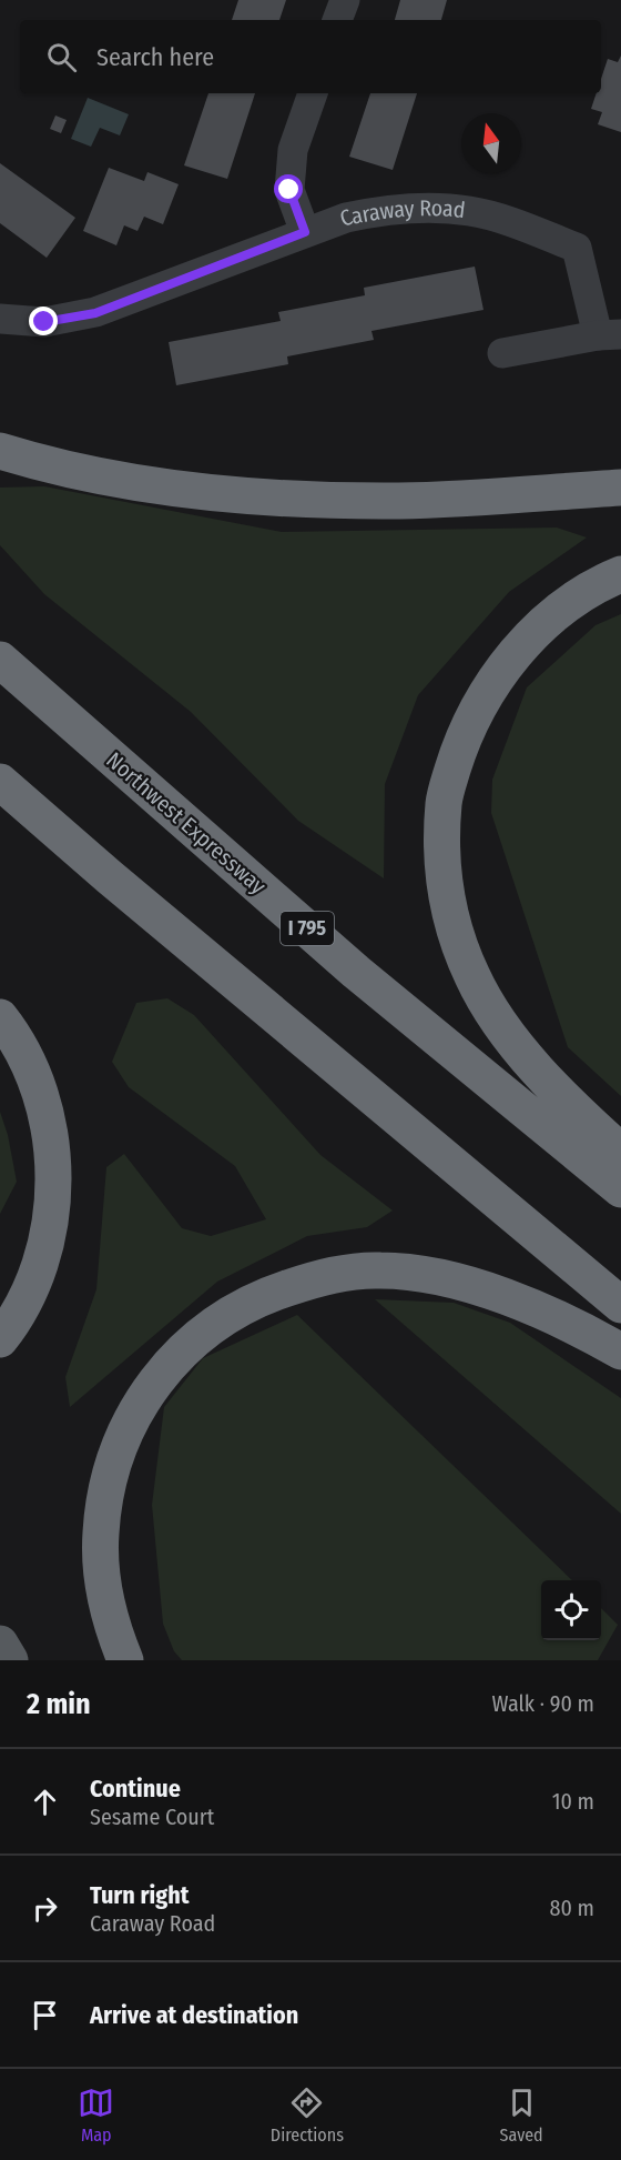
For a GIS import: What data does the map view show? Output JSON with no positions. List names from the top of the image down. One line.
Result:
{"streets":{"highway":["Northwest Expressway","I 795"],"street":["Caraway Road"]},"north":"top","page":{"search":"Search here","heading":["2 min","Walk · 90 m"],"list":[["Continue","Sesame Court","10 m"],["Turn right","Caraway Road","80 m"],"Arrive at destination"],"nav":["Map","Directions","Saved"]}}
